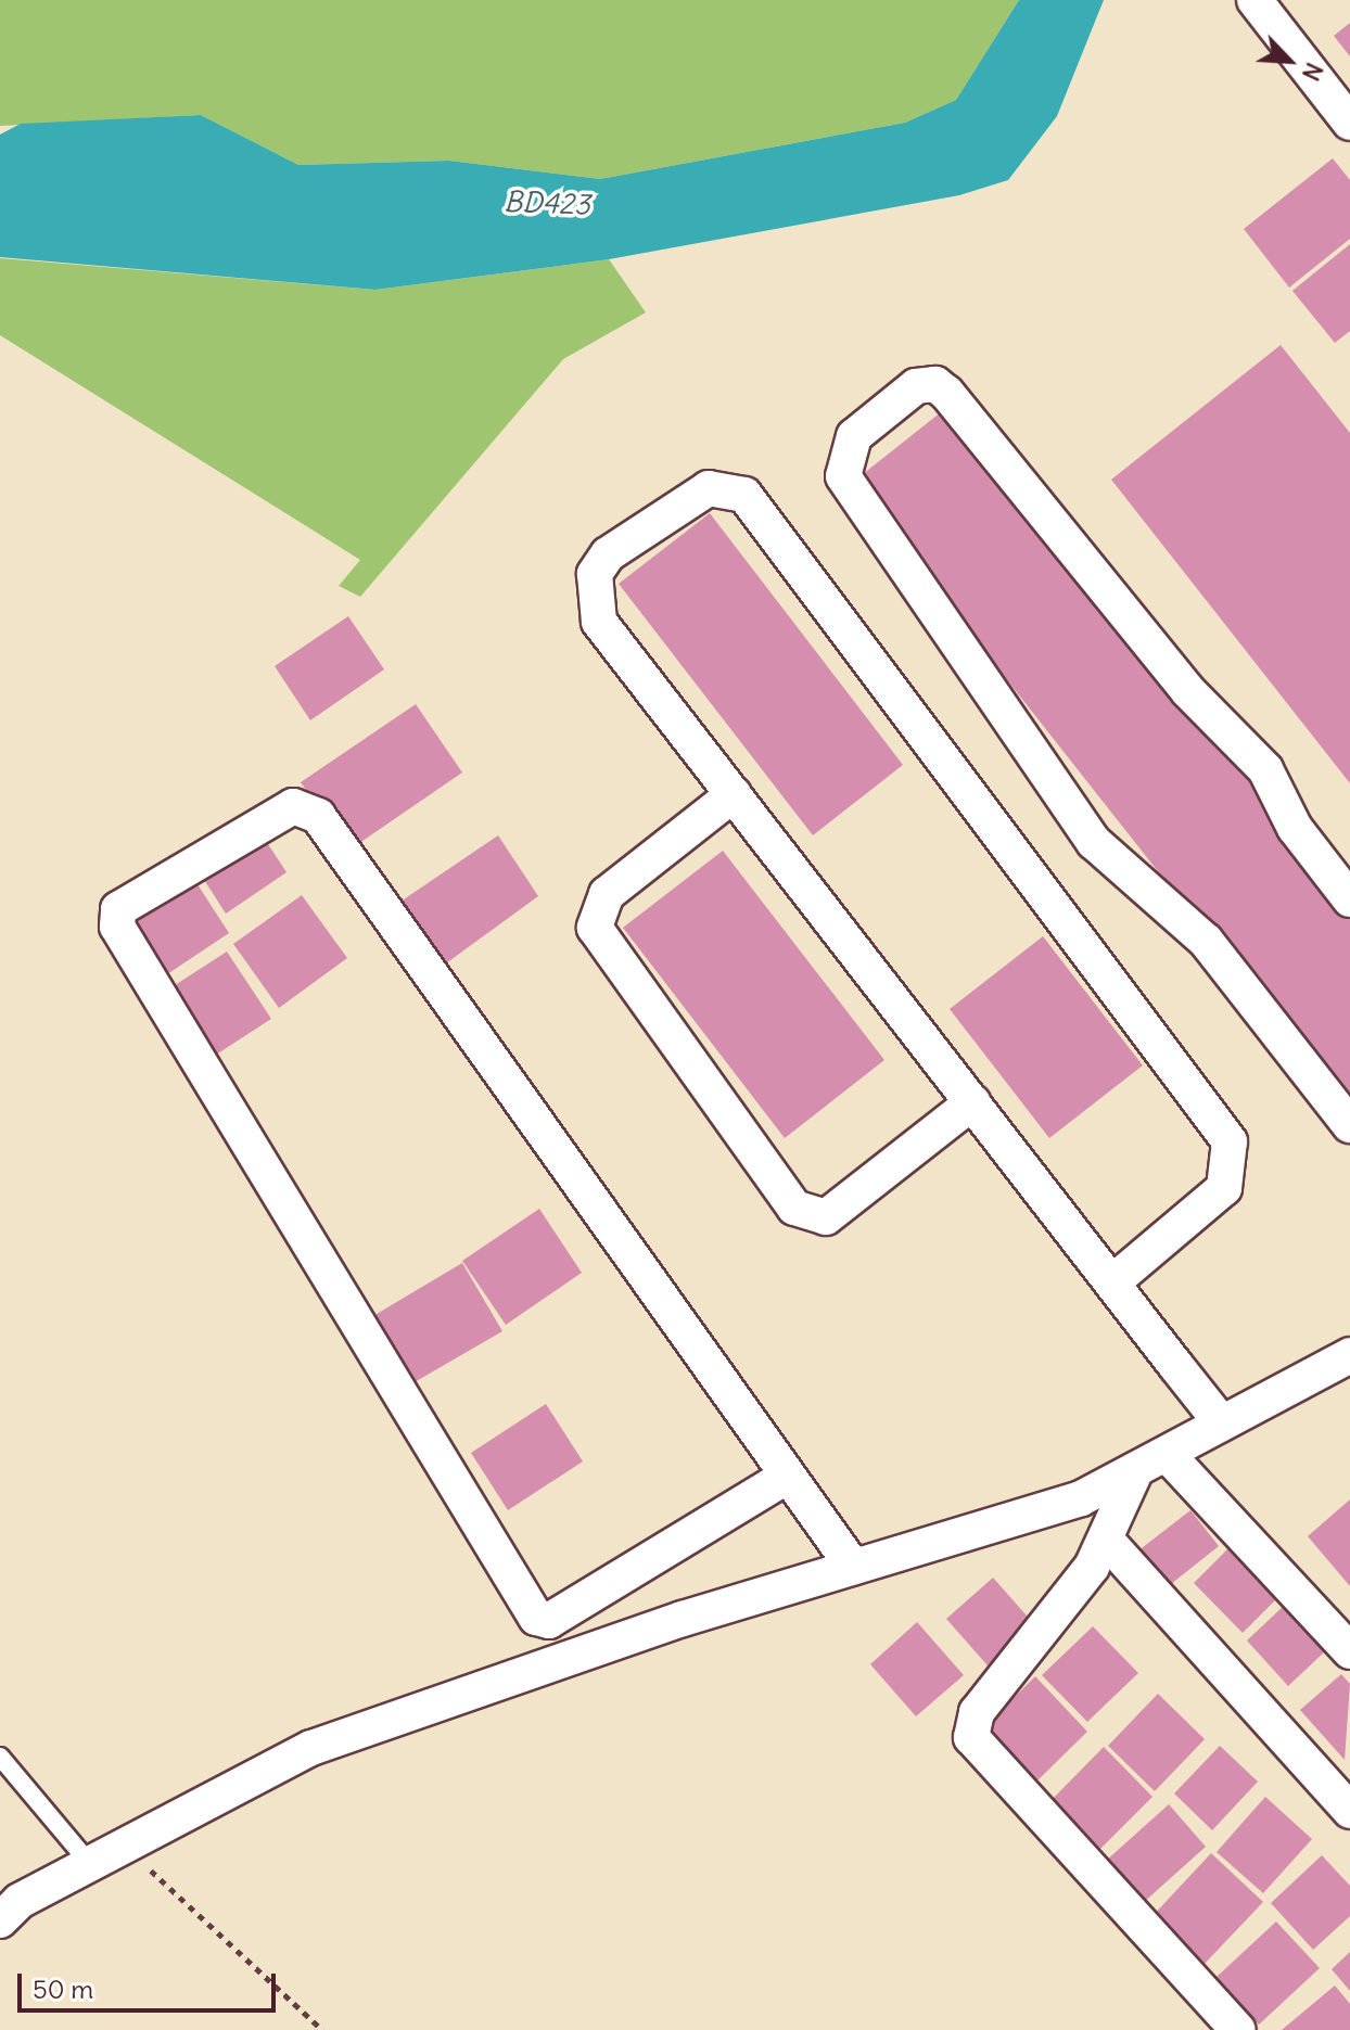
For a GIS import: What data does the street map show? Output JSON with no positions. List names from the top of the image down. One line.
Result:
{"water":["BD423"],"scale_bar":"50 m","north":"bottom right"}
